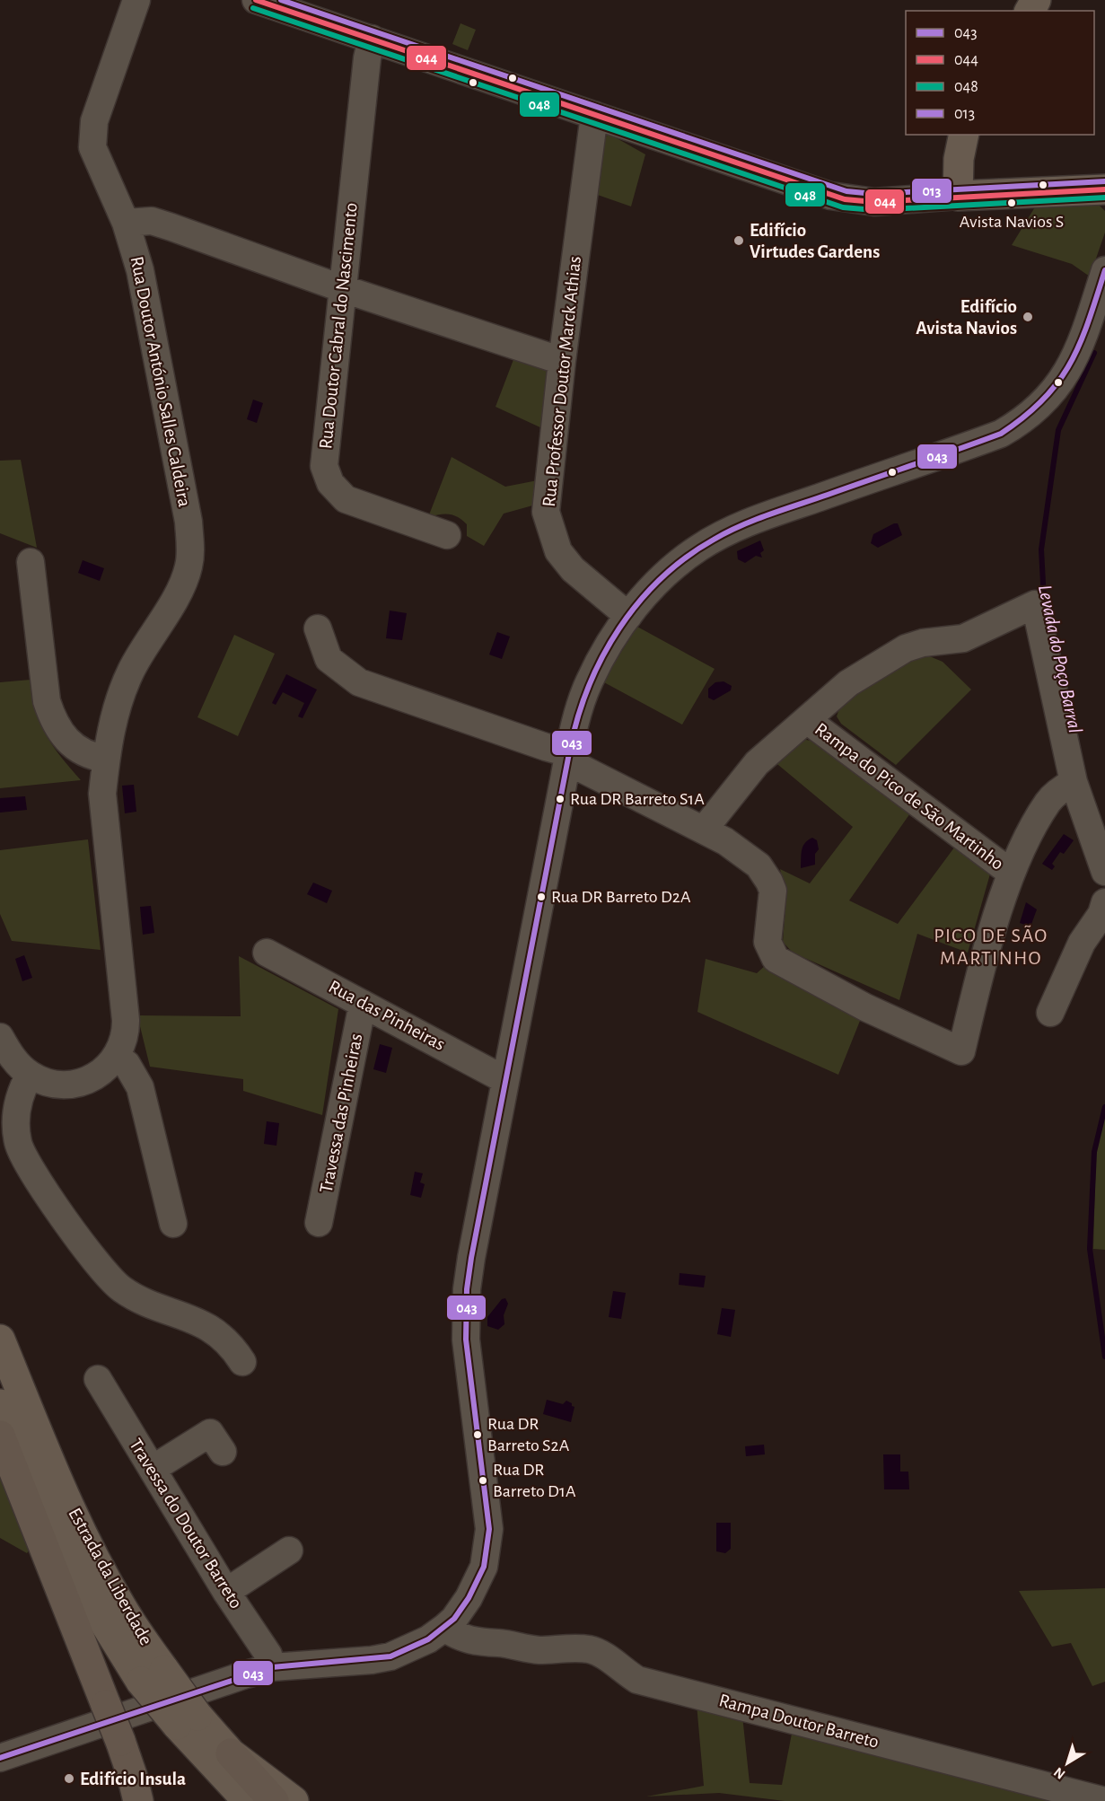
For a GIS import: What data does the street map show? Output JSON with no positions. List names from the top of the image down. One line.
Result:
{"streets":{"main road":["Estrada da Liberdade"],"street":["Rua Doutor Cabral do Nascimento","Rua Doutor António Salles Caldeira","Rua Professor Doutor Marck Athias","Rampa do Pico de São Martinho","Rua das Pinheiras","Travessa das Pinheiras","Travessa do Doutor Barreto","Rampa Doutor Barreto"]},"crossings":[["Rua das Pinheiras","Travessa das Pinheiras"]],"districts":["PICO DE SÃO MARTINHO"],"water":["Levada do Poço Barral"],"places":["Avista Navios S","Edifício Virtudes Gardens","Edifício Avista Navios","Rua DR Barreto S1A","Rua DR Barreto D2A","Rua DR Barreto S2A","Rua DR Barreto D1A","Edifício Insula"],"lines":["transit line 044","transit line 013","transit line 048","transit line 043"],"legend":["043","044","048","013"],"north":"bottom left"}
